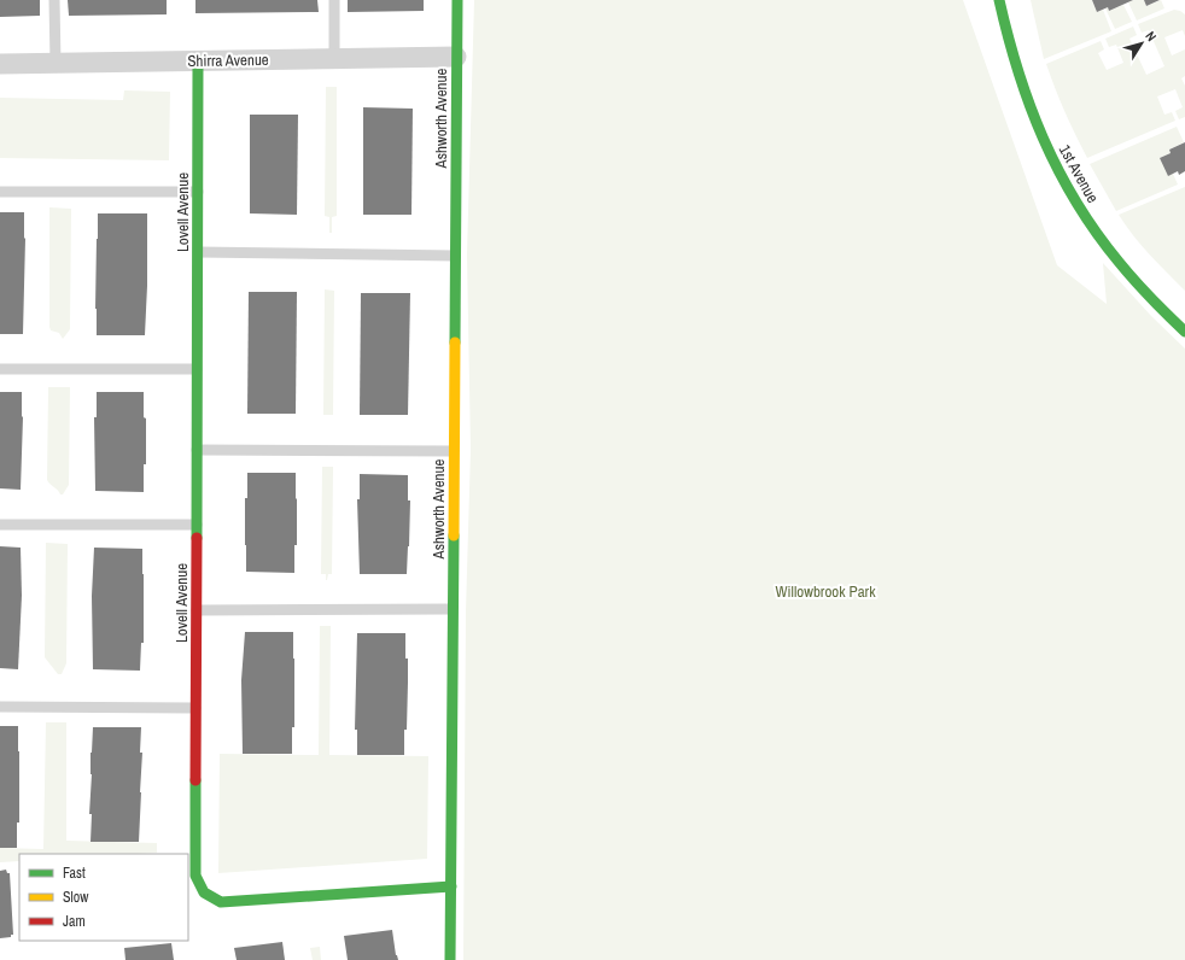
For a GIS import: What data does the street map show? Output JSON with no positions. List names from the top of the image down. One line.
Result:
{"streets":{"street":["Shirra Avenue","Ashworth Avenue","1st Avenue","Lovell Avenue"]},"crossings":[["Shirra Avenue","Ashworth Avenue"],["Shirra Avenue","Lovell Avenue"],["Ashworth Avenue","Lovell Avenue"]],"parks":["Willowbrook Park"],"legend":["Fast","Slow","Jam"],"north":"top right"}
